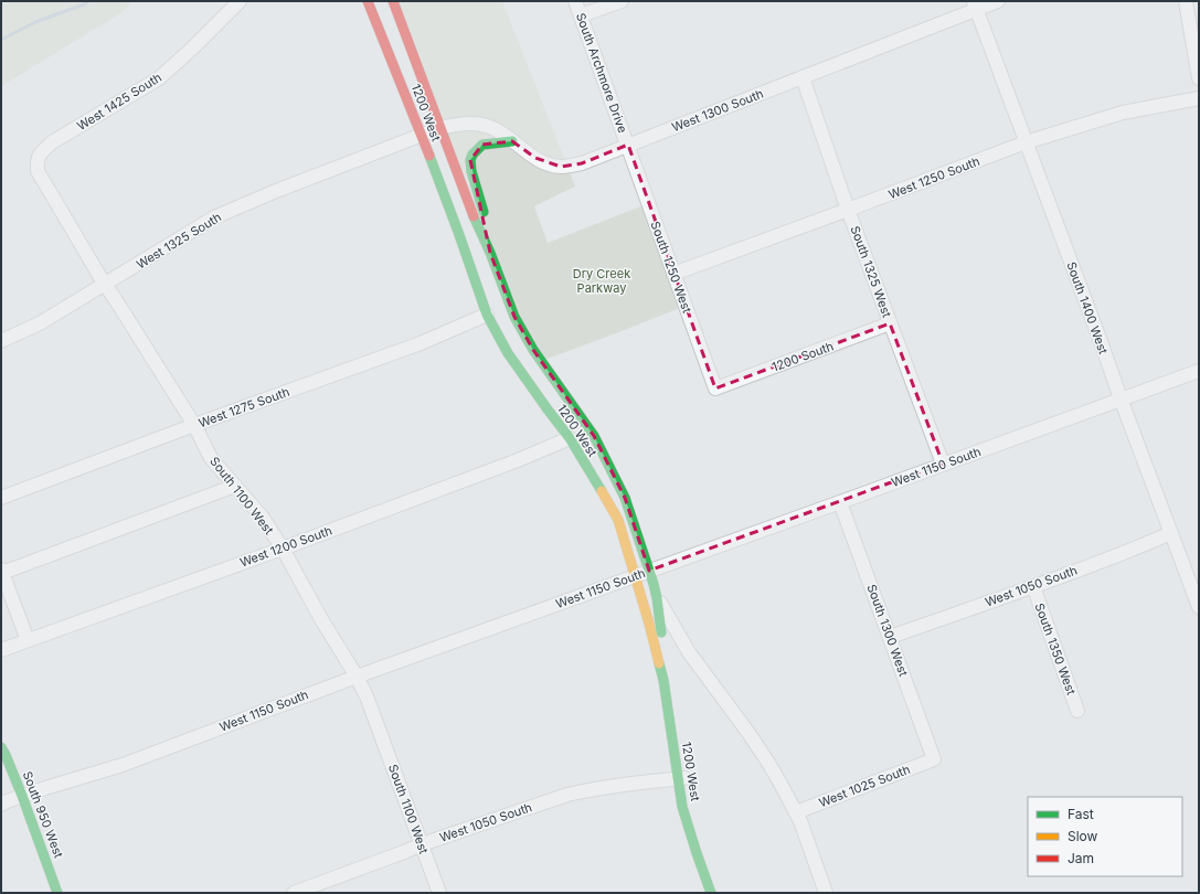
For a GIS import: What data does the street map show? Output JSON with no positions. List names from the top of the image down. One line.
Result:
{"streets":{"street":["South Archmore Drive","West 1425 South","West 1300 South","1200 West","West 1250 South","West 1325 South","South 1250 West","South 1325 West","South 1400 West","1200 South","West 1275 South","West 1150 South","South 1100 West","West 1200 South","West 1050 South","South 1300 West","South 1350 West","West 1025 South","South 950 West"]},"crossings":[["South Archmore Drive","West 1300 South"],["South Archmore Drive","South 1250 West"],["West 1425 South","South 1100 West"],["West 1300 South","1200 West"],["West 1300 South","West 1325 South"],["West 1300 South","South 1250 West"],["West 1300 South","South 1325 West"],["West 1300 South","South 1400 West"],["1200 West","West 1325 South"],["1200 West","West 1275 South"],["1200 West","West 1150 South"],["1200 West","West 1200 South"],["1200 West","West 1050 South"],["West 1250 South","South 1250 West"],["West 1250 South","South 1325 West"],["West 1250 South","South 1400 West"],["West 1325 South","South 1100 West"],["South 1250 West","1200 South"],["South 1325 West","1200 South"],["South 1325 West","West 1150 South"],["South 1400 West","West 1150 South"],["South 1400 West","West 1050 South"],["West 1275 South","South 1100 West"],["West 1150 South","South 1100 West"],["West 1150 South","South 1300 West"],["West 1150 South","South 950 West"],["South 1100 West","West 1200 South"],["South 1100 West","West 1050 South"],["West 1050 South","South 1300 West"],["West 1050 South","South 1350 West"],["South 1300 West","West 1025 South"]],"parks":["Dry Creek Parkway"],"legend":["Fast","Slow","Jam"]}
